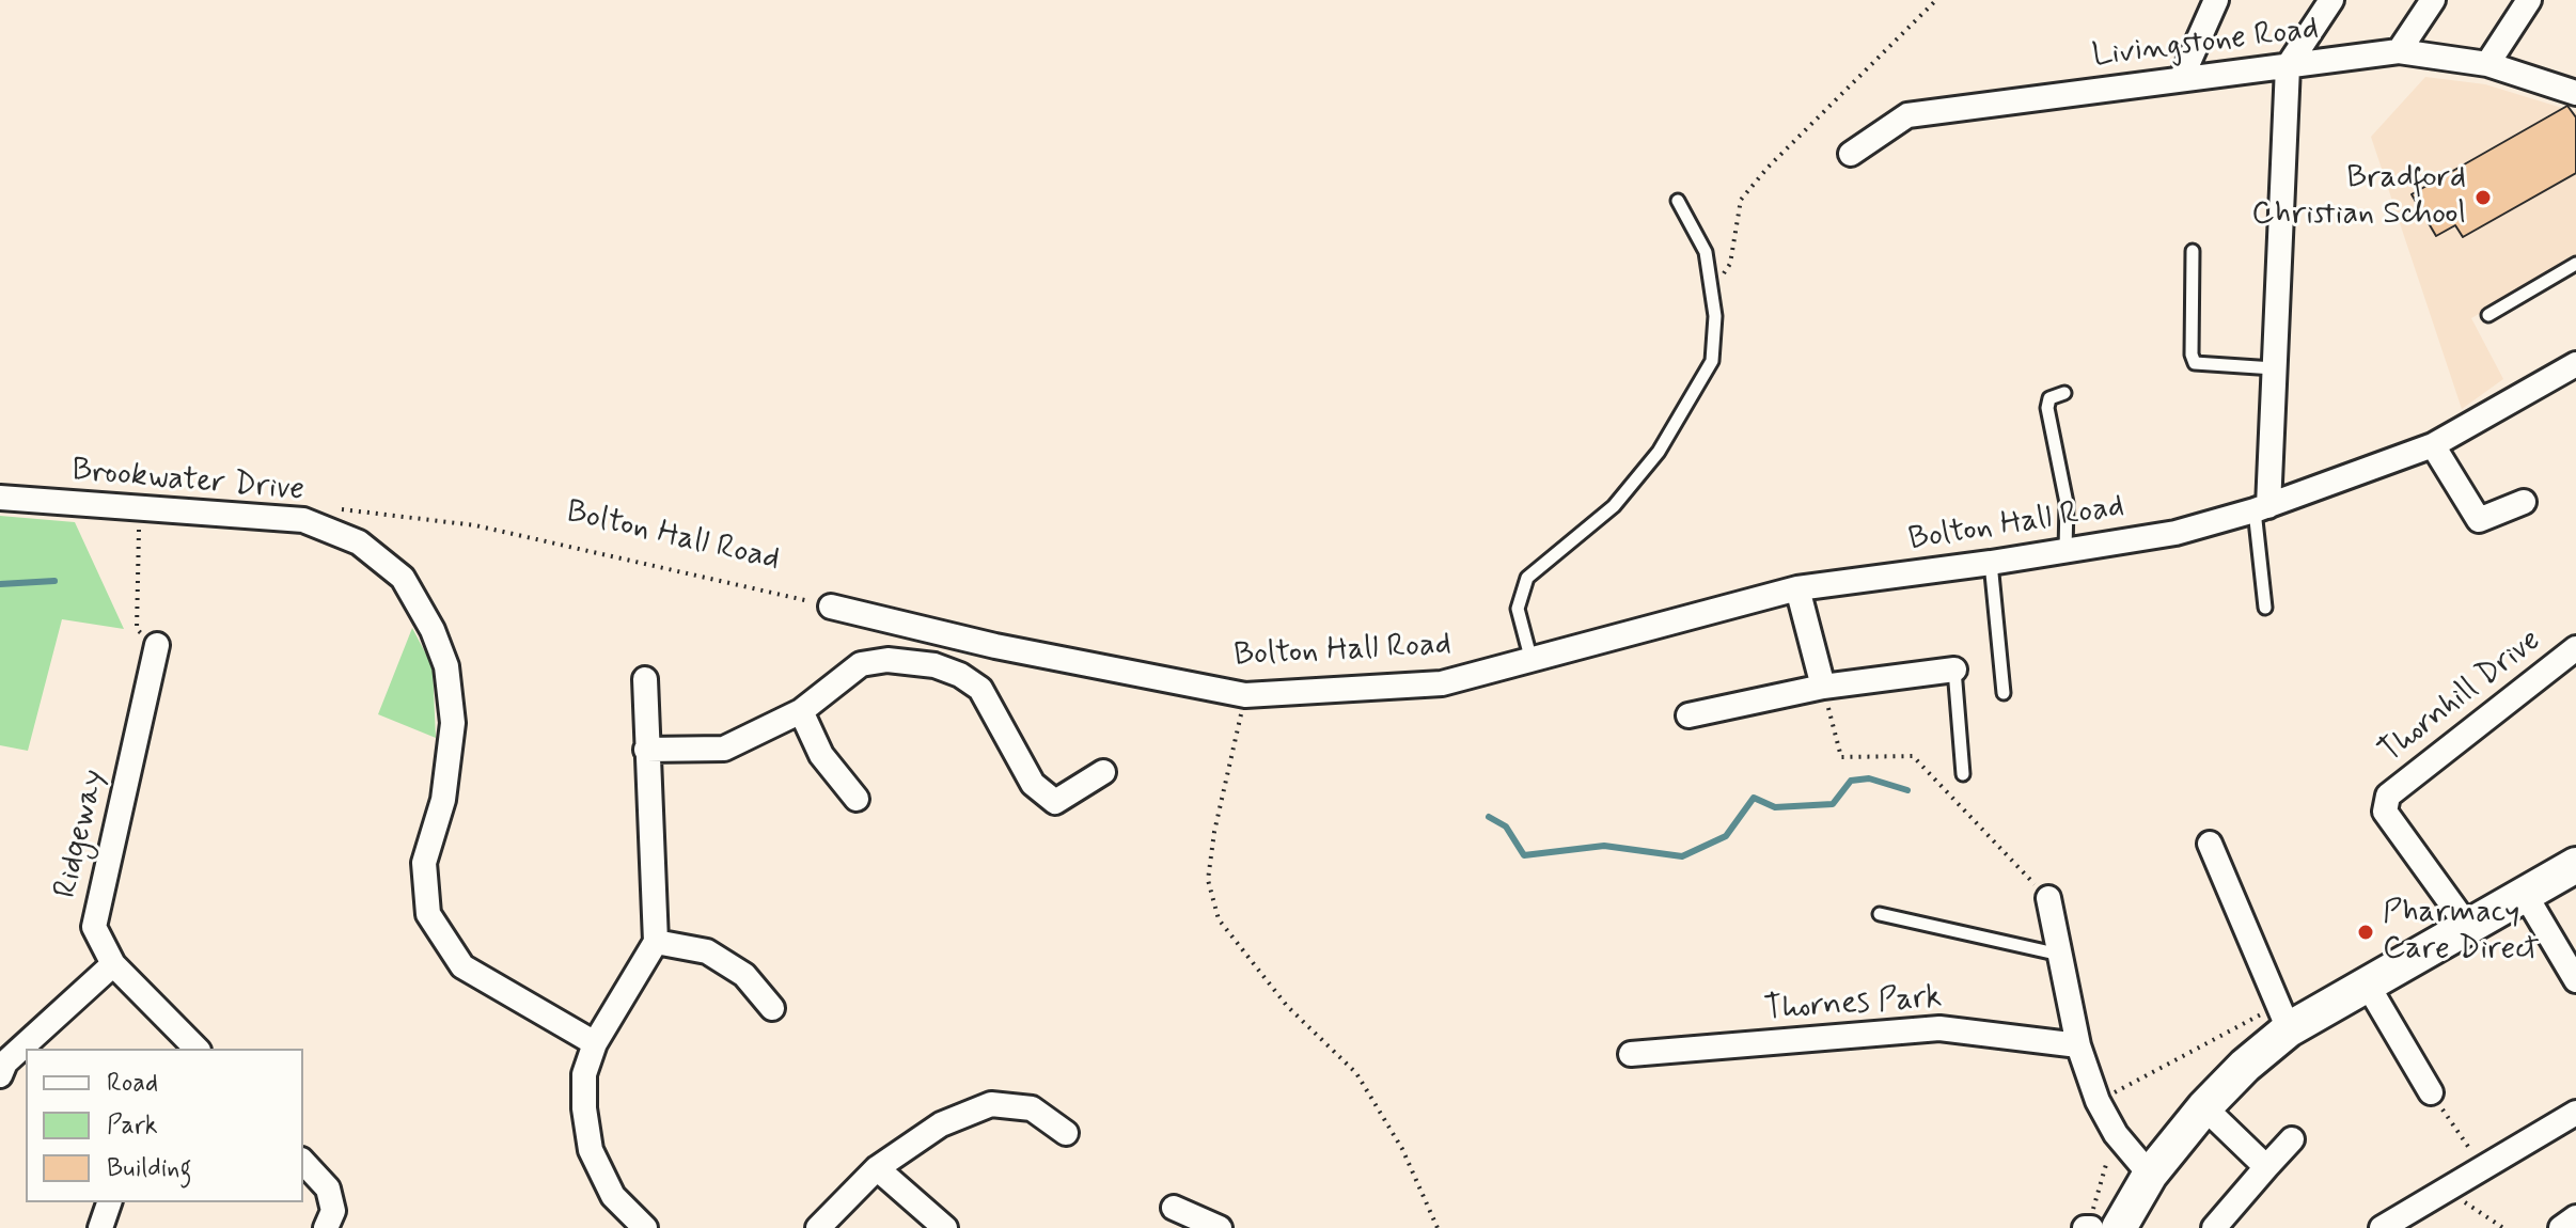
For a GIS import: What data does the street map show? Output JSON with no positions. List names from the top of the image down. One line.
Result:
{"streets":{"street":["Livingstone Road","Brookwater Drive","Bolton Hall Road","Thornhill Drive","Ridgeway","Thornes Park"]},"places":["Bradford Christian School","Pharmacy Care Direct"],"legend":["Road","Park","Building"]}
